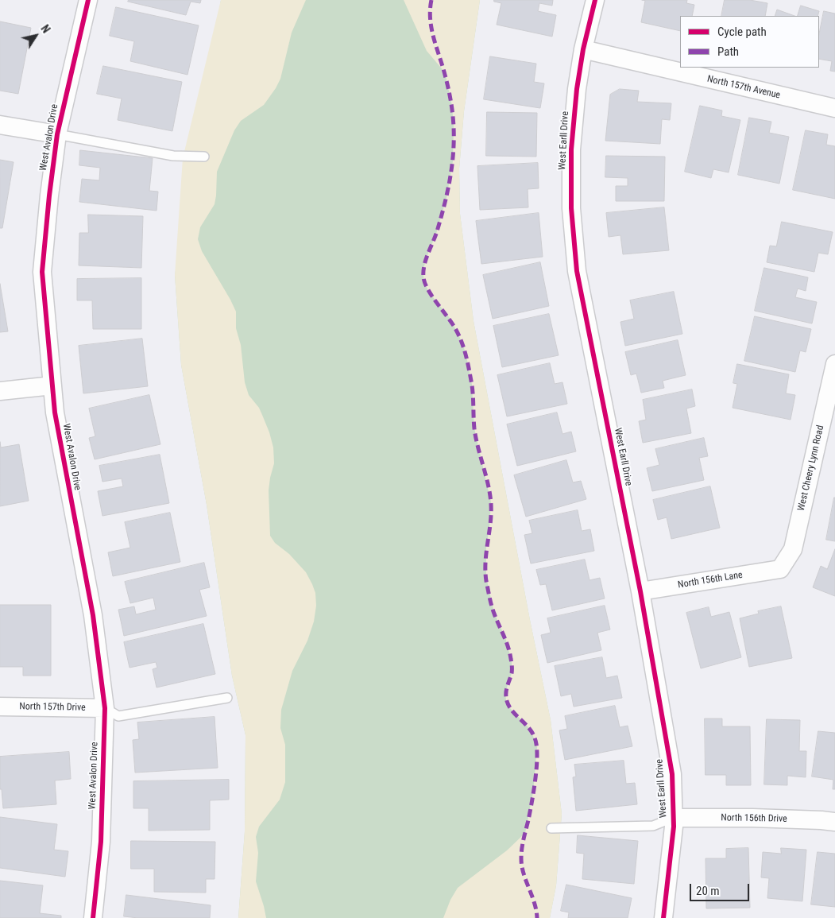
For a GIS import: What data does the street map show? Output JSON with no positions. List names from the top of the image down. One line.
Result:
{"streets":{"street":["North 157th Avenue","West Avalon Drive","West Earll Drive","West Cheery Lynn Road","North 156th Lane","North 157th Drive","North 156th Drive"]},"crossings":[["North 157th Avenue","West Earll Drive"],["West Avalon Drive","North 157th Drive"],["West Earll Drive","North 156th Lane"],["West Earll Drive","North 156th Drive"],["West Cheery Lynn Road","North 156th Lane"]],"legend":["Cycle path","Path"],"scale_bar":"20 m","north":"top right"}
